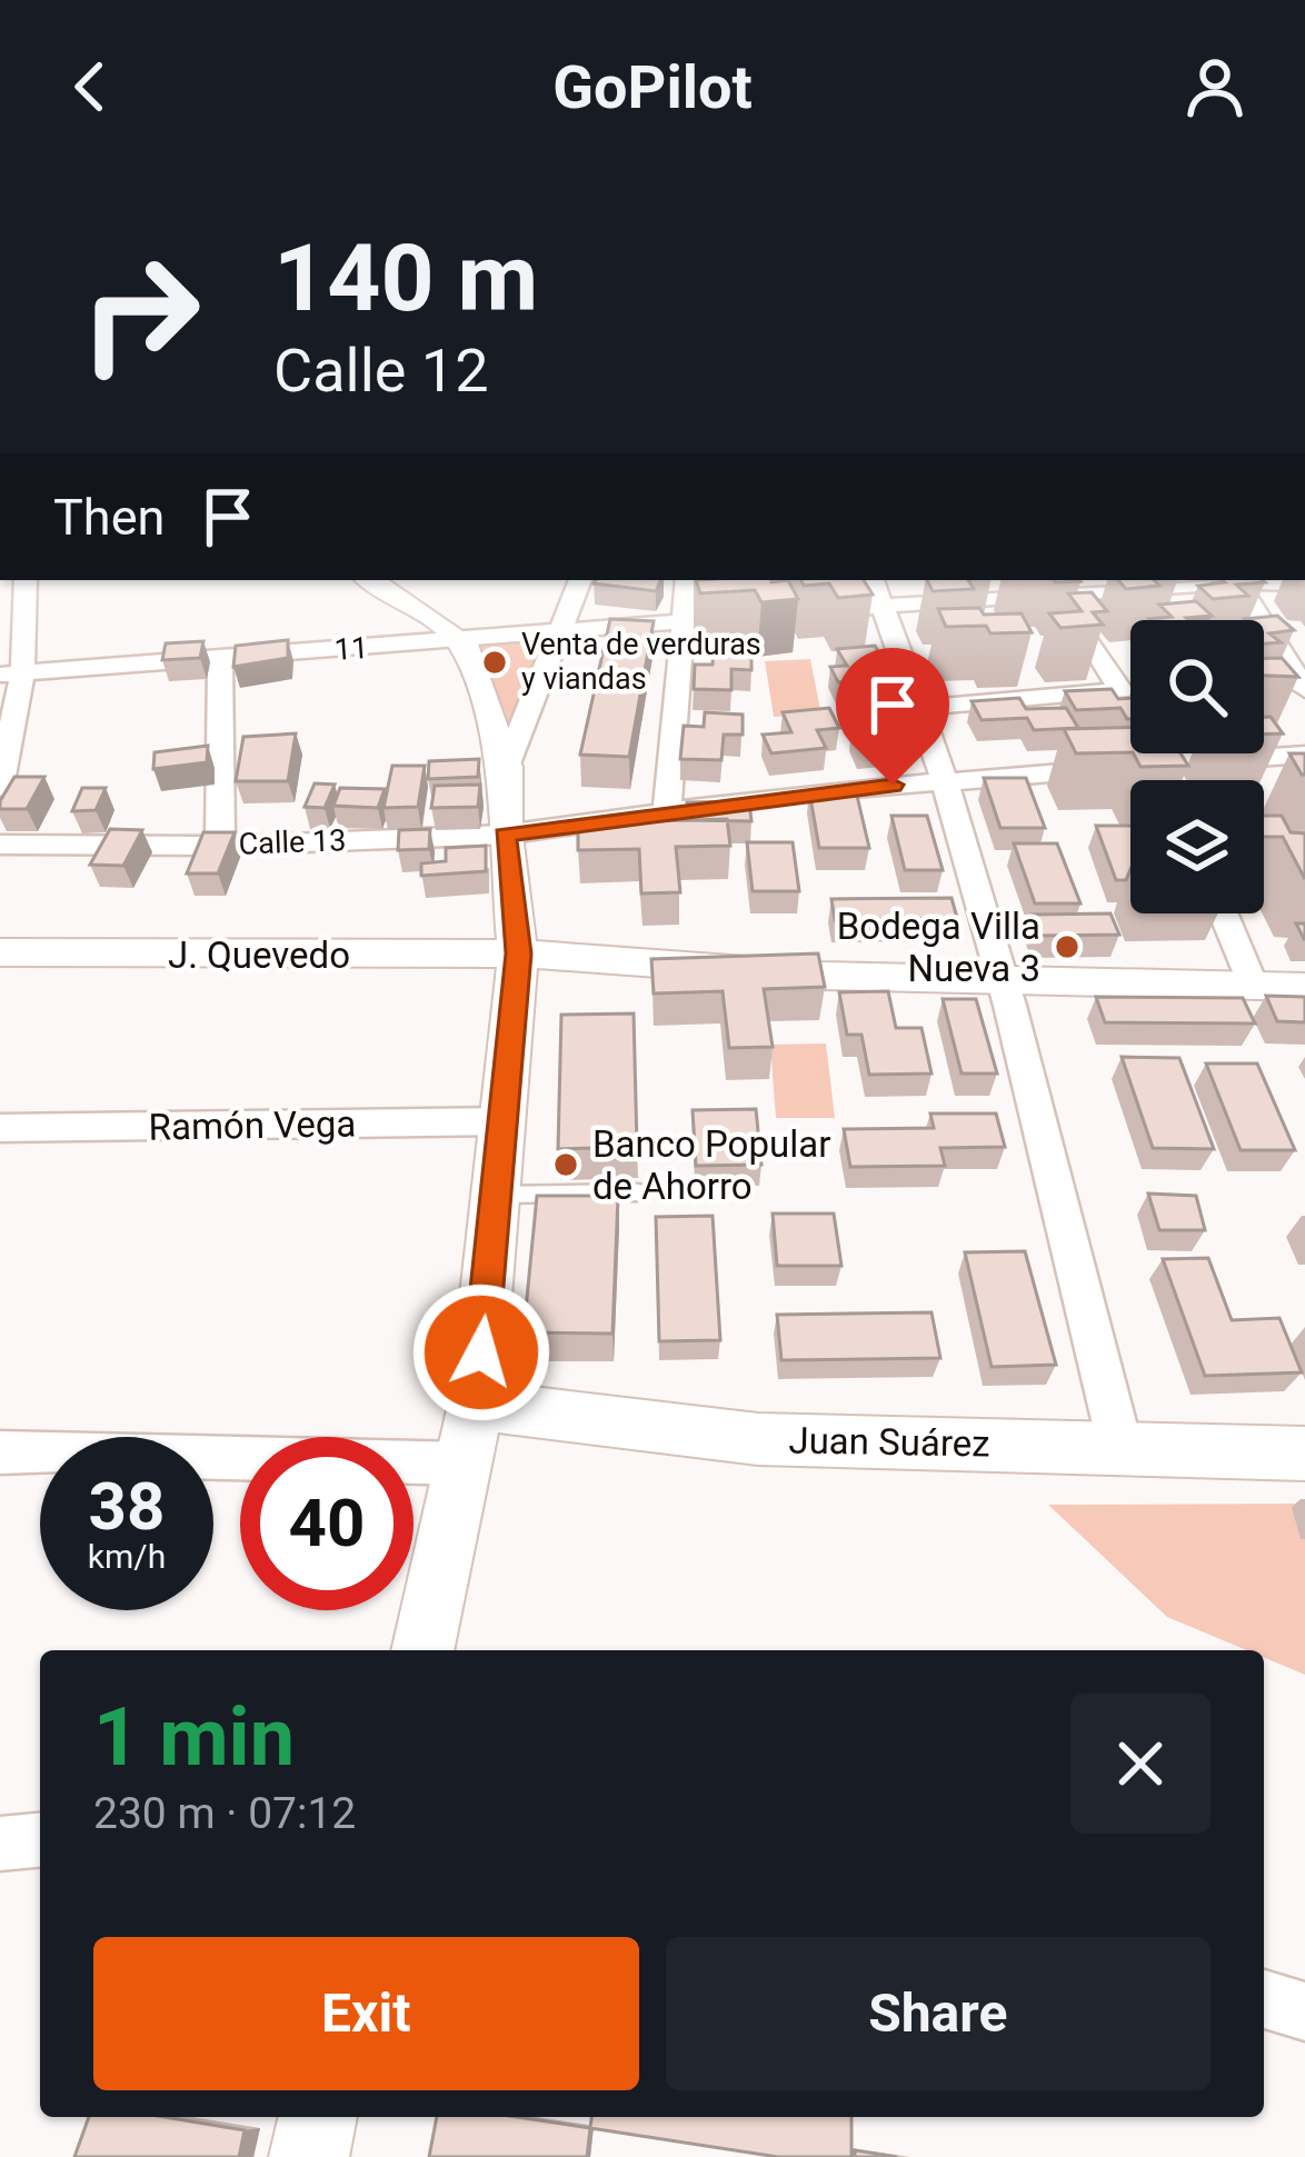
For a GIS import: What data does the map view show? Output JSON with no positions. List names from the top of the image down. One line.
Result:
{"streets":{"street":["11","Calle 13","J. Quevedo","Ramón Vega","Juan Suárez"]},"places":["Venta de verduras y viandas","Bodega Villa Nueva 3","Banco Popular de Ahorro"],"page":{"header":"GoPilot","turn":["140 m","Calle 12"],"then":"Then","speed":"38 km/h","limit":"40","heading":["1 min","230 m · 07:12"],"buttons":["Exit","Share"]}}
